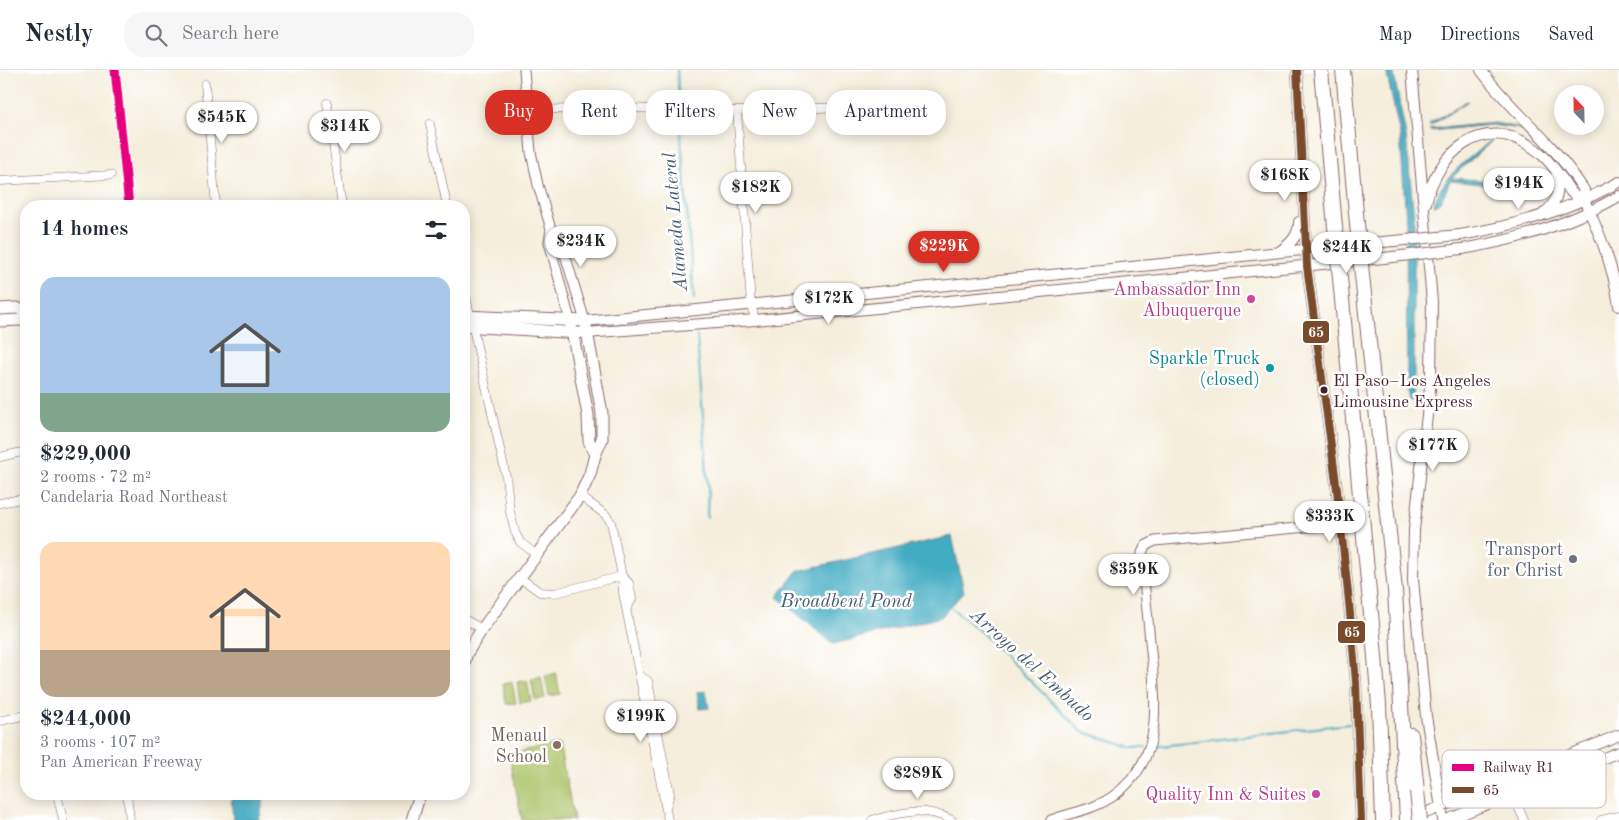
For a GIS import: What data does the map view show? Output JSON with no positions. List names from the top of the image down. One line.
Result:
{"water":["Alameda Lateral","Broadbent Pond","Arroyo del Embudo"],"places":["Ambassador Inn Albuquerque","Sparkle Truck (closed)","El Paso–Los Angeles Limousine Express","Transport for Christ","Menaul School","Quality Inn & Suites"],"lines":["rail line R1","transit line 65"],"legend":["Railway R1","65"],"north":"top","page":{"header":"Nestly","search":"Search here","nav":["Map","Directions","Saved"],"chip":["Buy","Rent","Filters","New","Apartment"],"price":["$545K","$314K","$168K","$194K","$182K","$234K","$229K","$244K","$172K","$177K","$333K","$359K","$199K","$289K"],"heading":"14 homes","list":[{"name":"$229,000","note":"2 rooms · 72 m² · Candelaria Road Northeast"},{"name":"$244,000","note":"3 rooms · 107 m² · Pan American Freeway"}]}}
